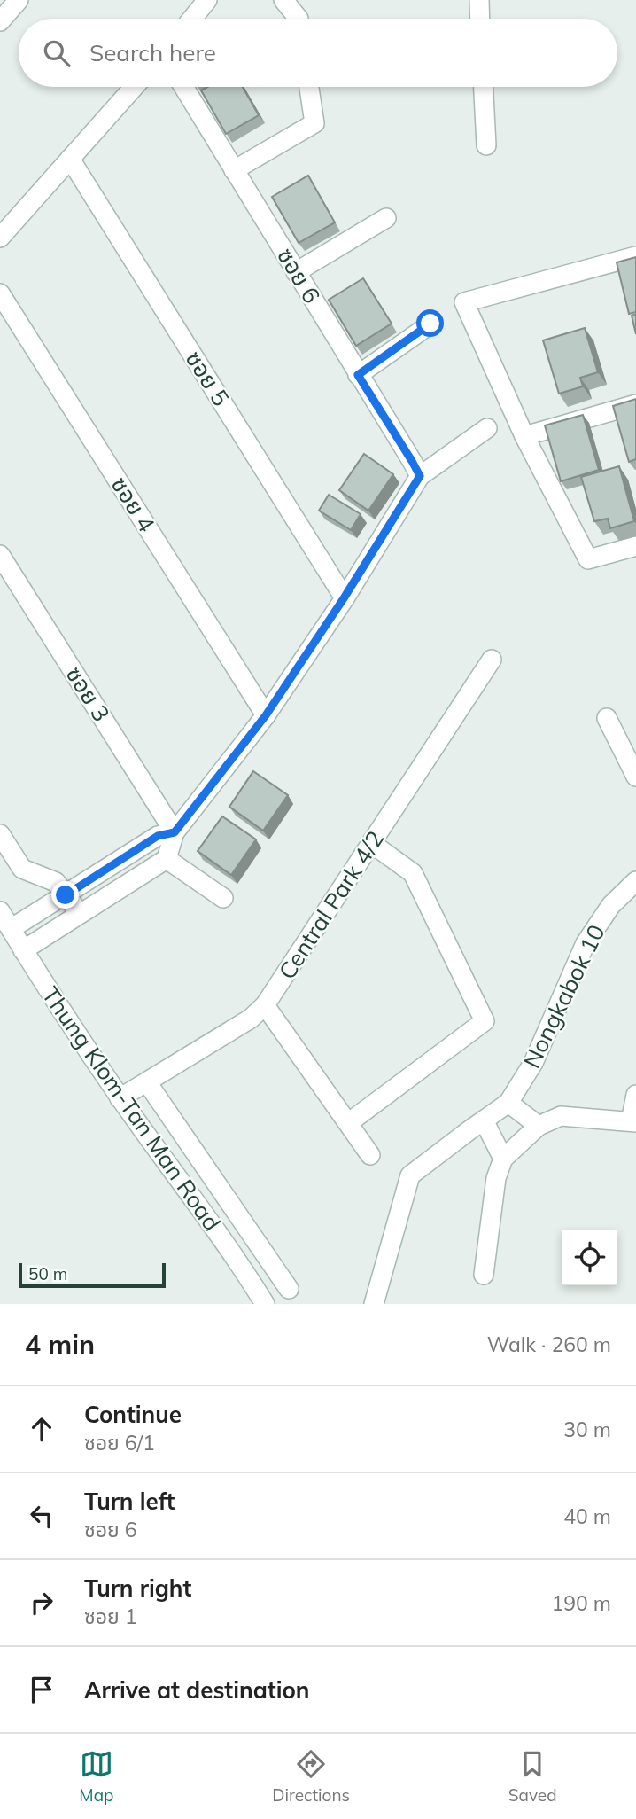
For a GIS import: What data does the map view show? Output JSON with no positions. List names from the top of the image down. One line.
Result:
{"streets":{"street":["ซอย 6","ซอย 5","ซอย 4","ซอย 3","Central Park 4/2","Nongkabok 10","Thung Klom-Tan Man Road"]},"crossings":[["Central Park 4/2","Thung Klom-Tan Man Road"]],"scale_bar":"50 m","page":{"search":"Search here","scale":"50 m","heading":["4 min","Walk · 260 m"],"list":[["Continue","ซอย 6/1","30 m"],["Turn left","ซอย 6","40 m"],["Turn right","ซอย 1","190 m"],"Arrive at destination"],"nav":["Map","Directions","Saved"]}}
